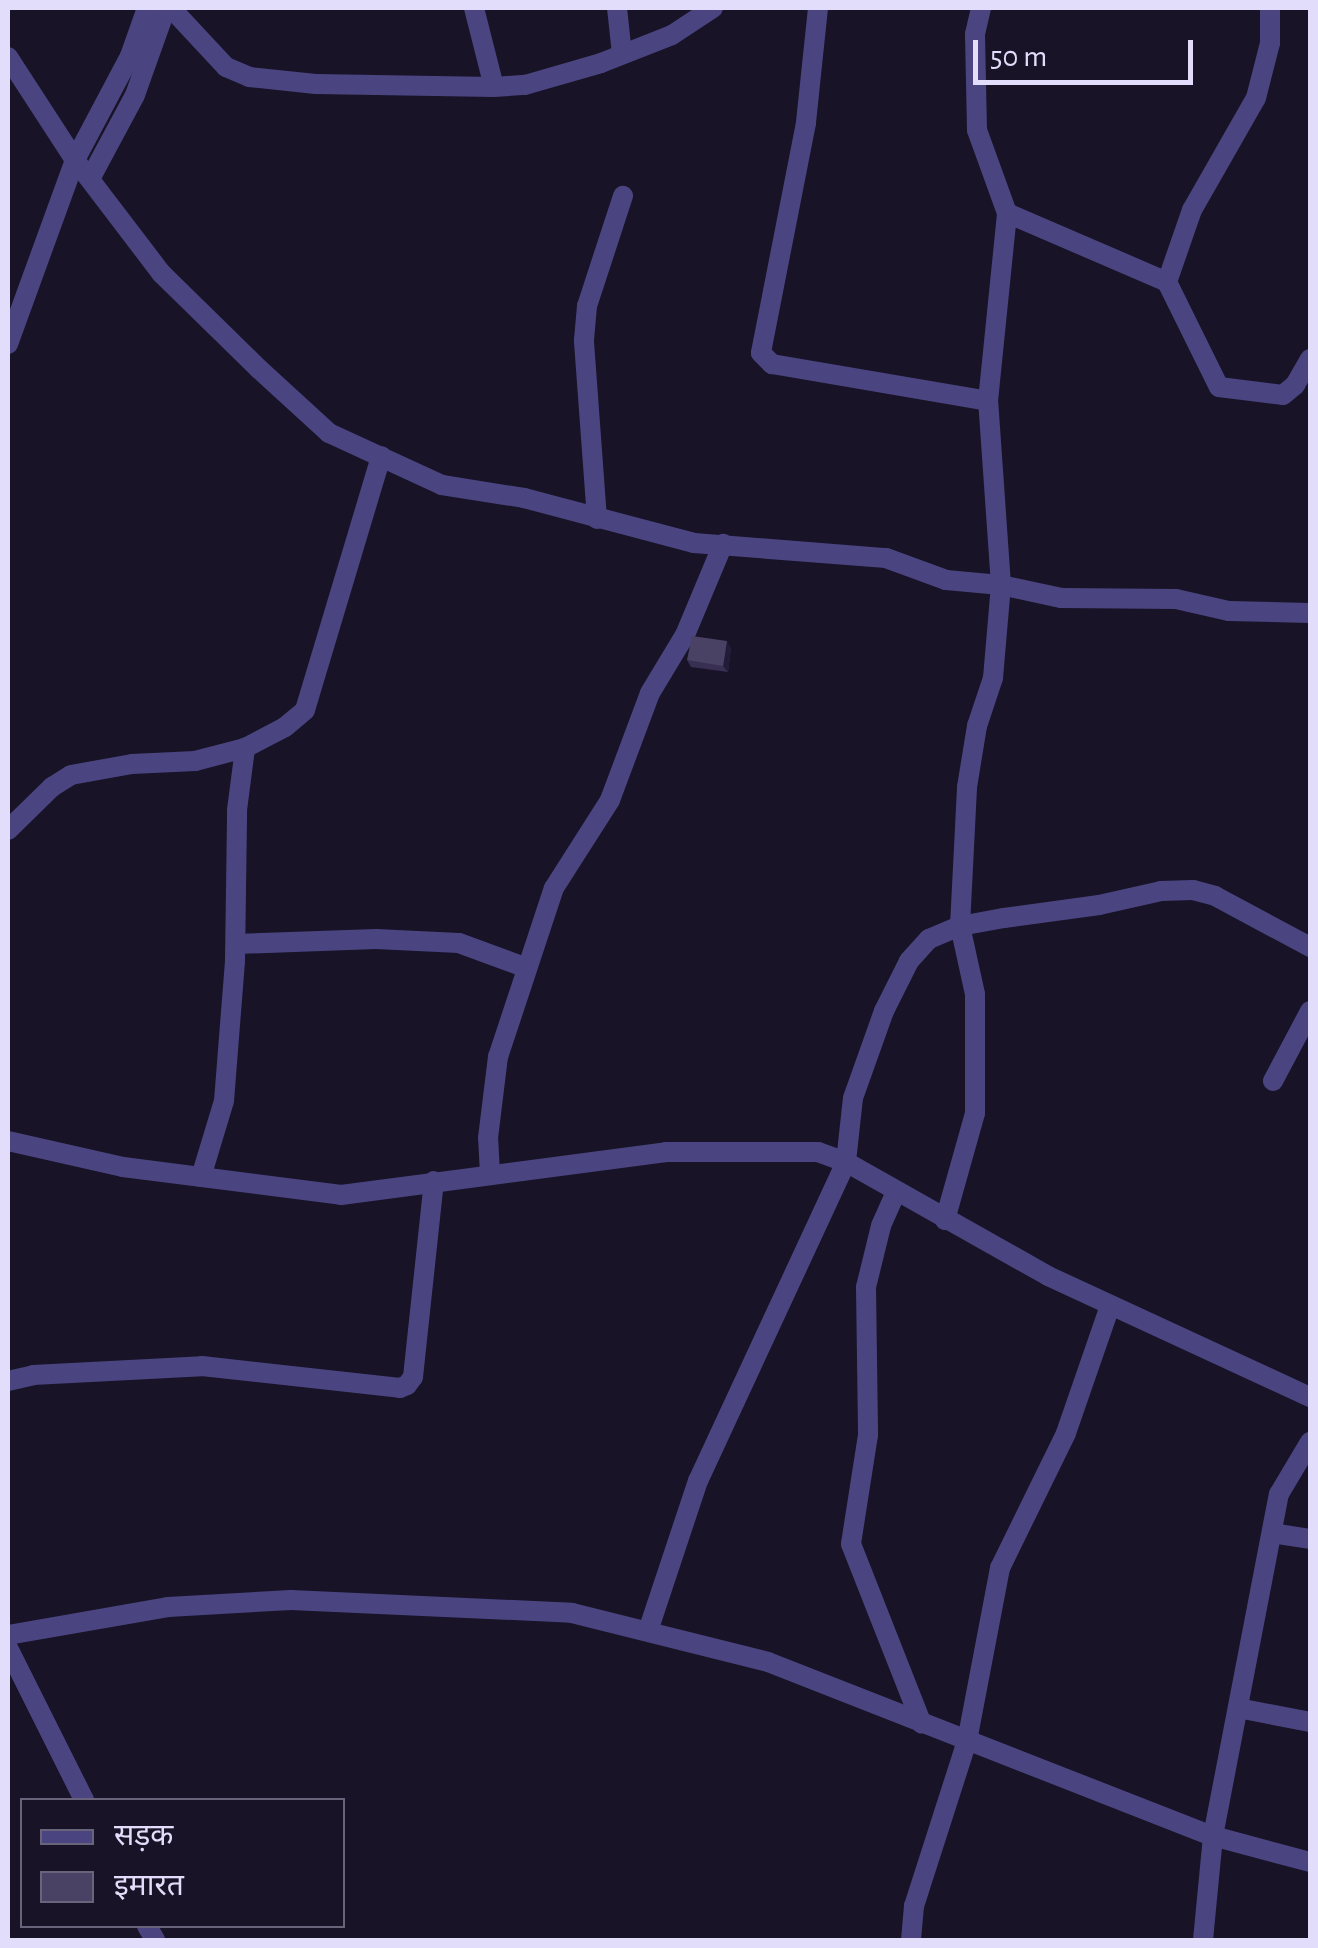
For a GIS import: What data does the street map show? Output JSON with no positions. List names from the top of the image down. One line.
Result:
{"legend":["सड़क","इमारत"],"scale_bar":"50 m"}
